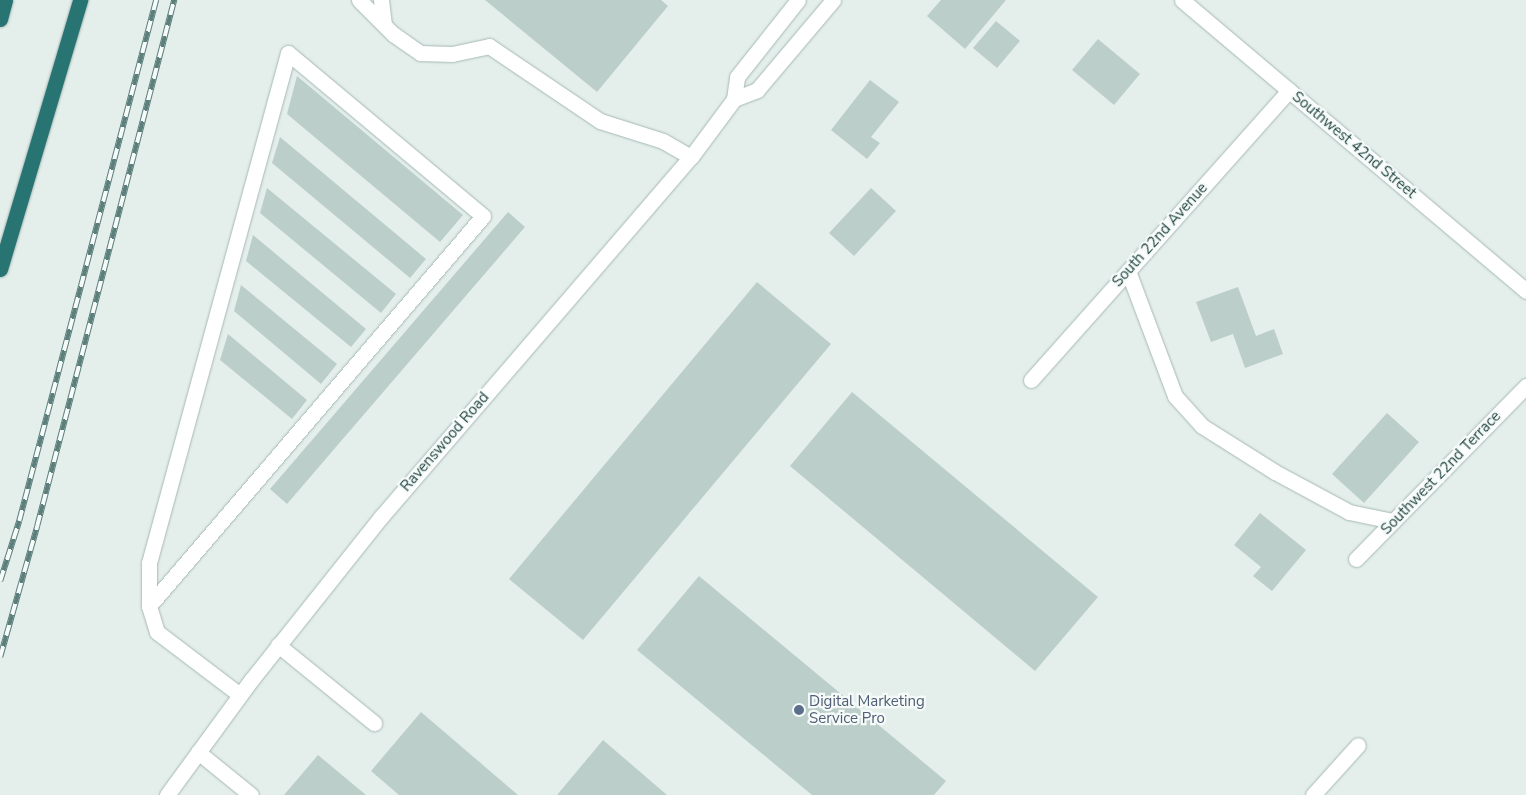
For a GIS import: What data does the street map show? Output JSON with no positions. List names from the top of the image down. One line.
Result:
{"streets":{"street":["Southwest 42nd Street","South 22nd Avenue","Ravenswood Road","Southwest 22nd Terrace"]},"crossings":[["Southwest 42nd Street","South 22nd Avenue"]],"places":["Digital Marketing Service Pro"]}
